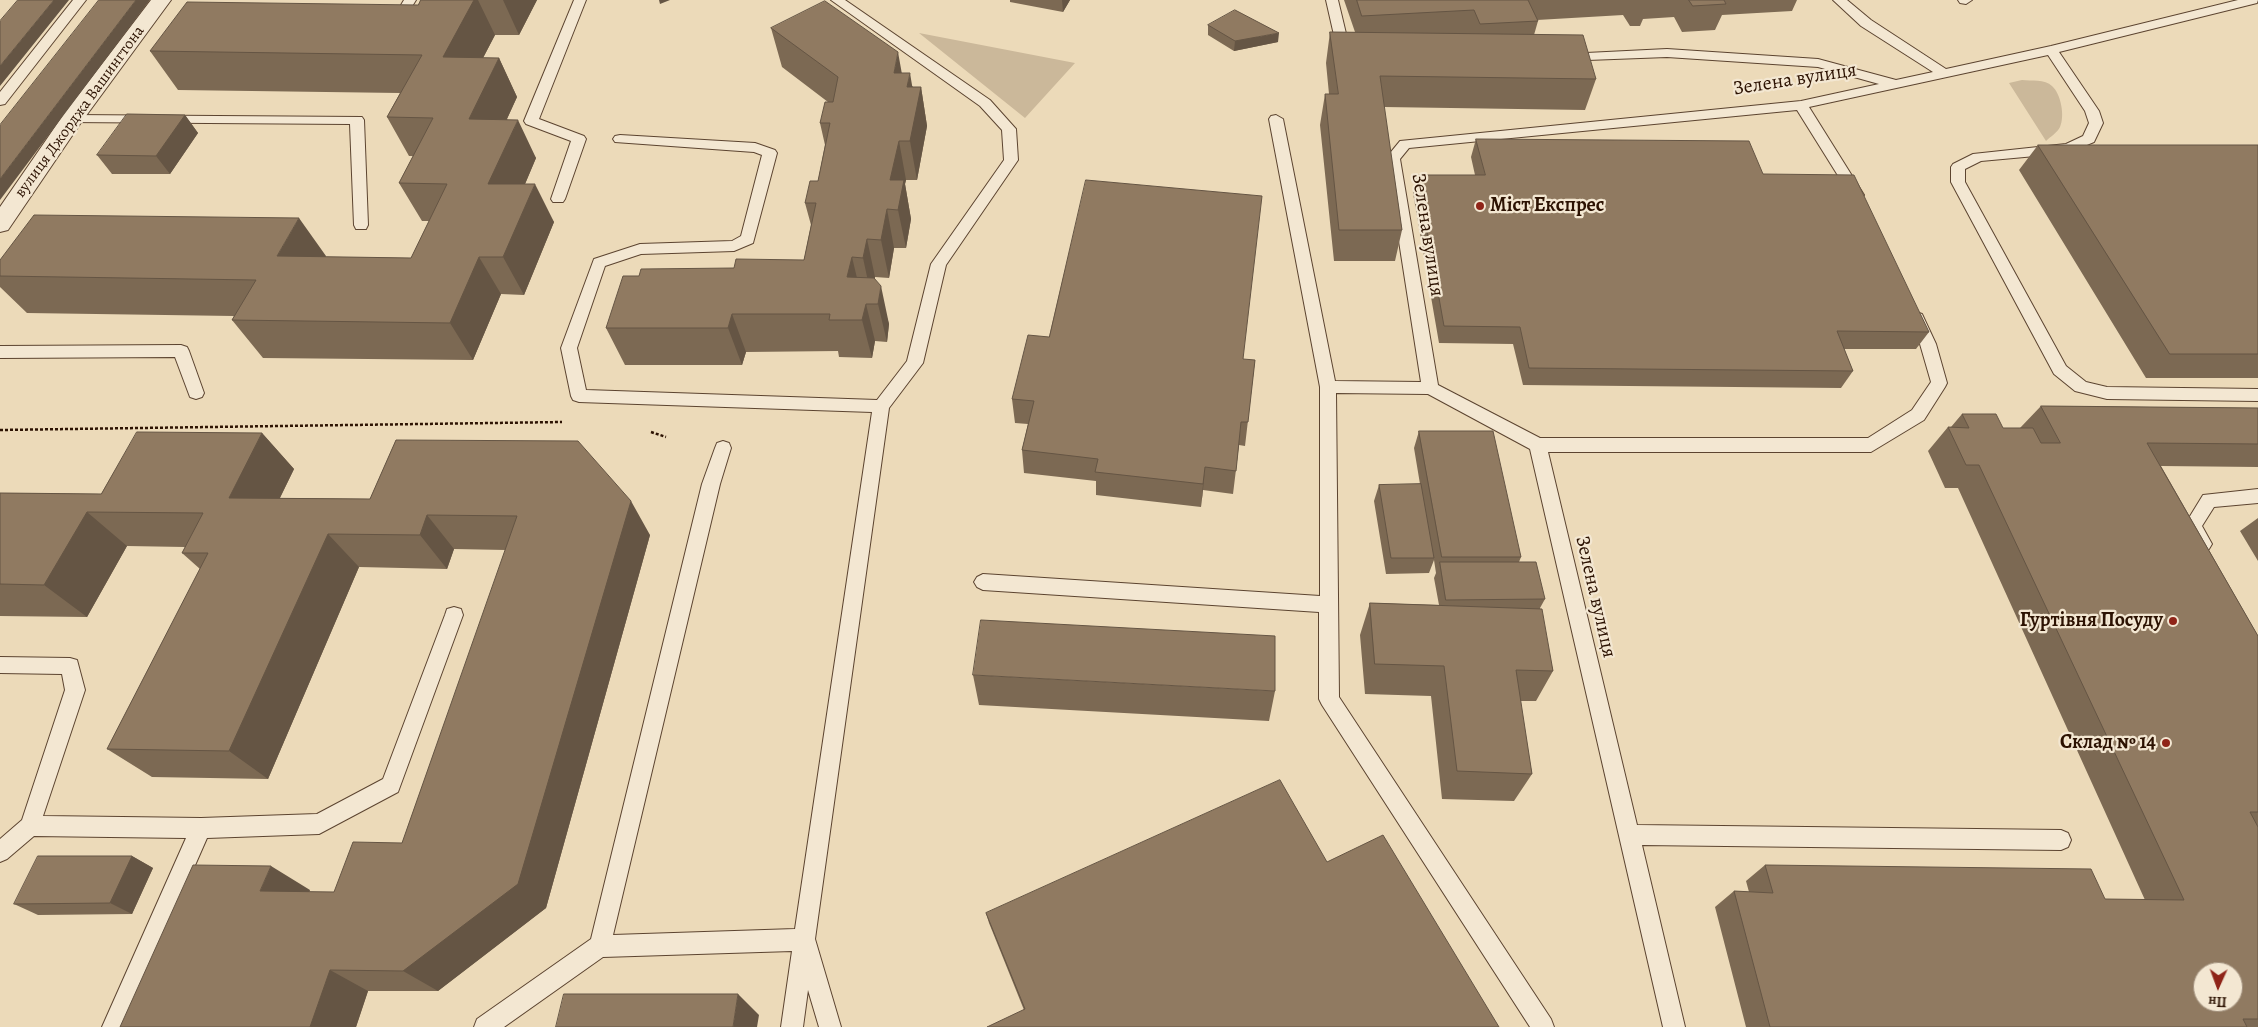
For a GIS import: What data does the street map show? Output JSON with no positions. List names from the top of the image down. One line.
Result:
{"streets":{"street":["вулиця Джорджа Вашингтона"],"lane":["Зелена вулиця"]},"places":["Міст Експрес","Гуртівня Посуду","Склад № 14"],"north":"bottom"}
